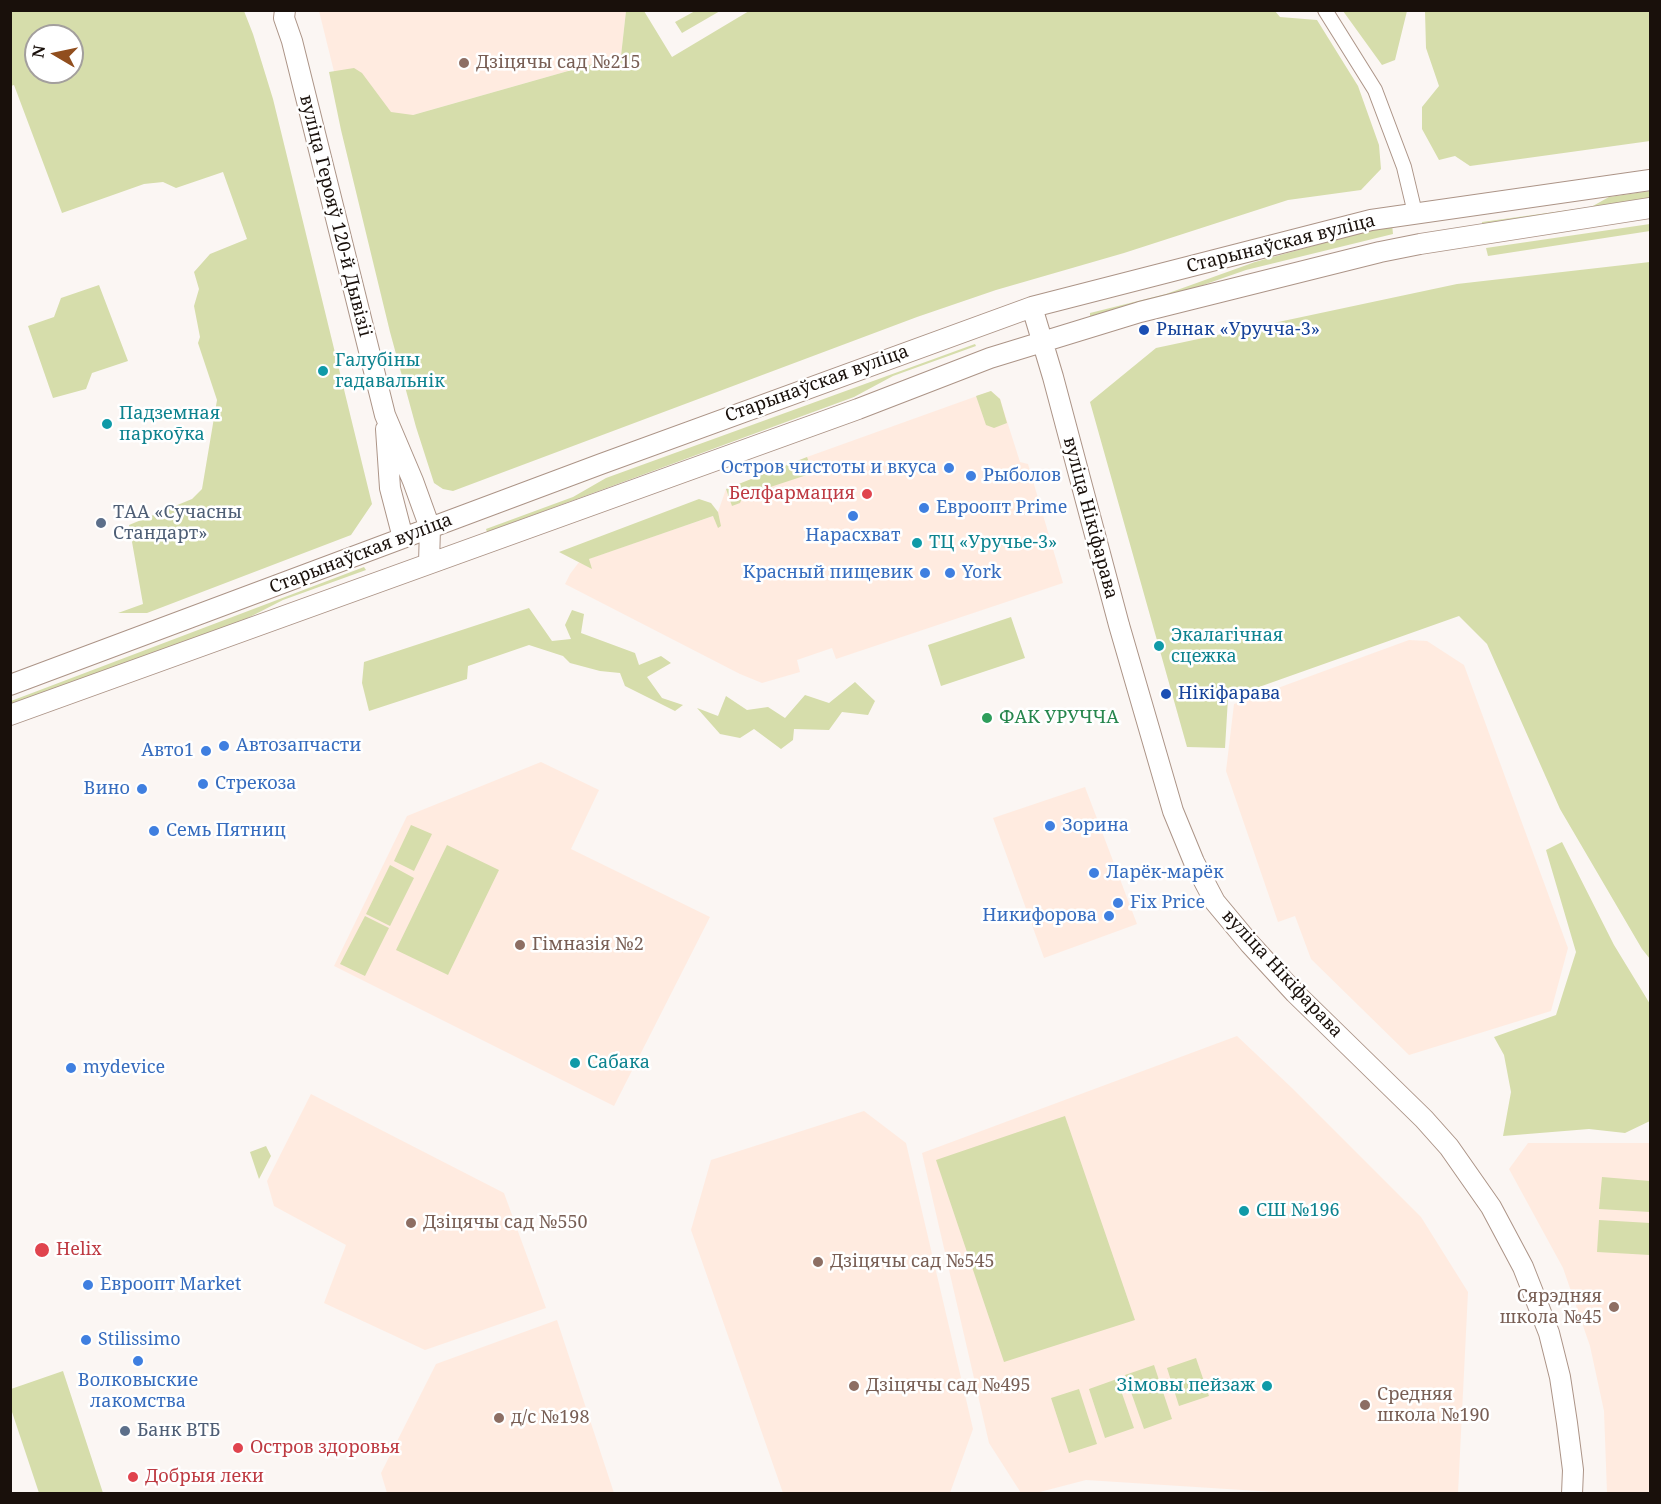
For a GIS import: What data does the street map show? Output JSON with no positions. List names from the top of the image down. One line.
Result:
{"streets":{"main road":["вуліца Герояў 120-й Дывізіі","Старынаўская вуліца","вуліца Нікіфарава"]},"crossings":[["вуліца Герояў 120-й Дывізіі","Старынаўская вуліца"],["Старынаўская вуліца","вуліца Нікіфарава"]],"places":["Дзіцячы сад №215","Рынак «Уручча-3»","Галубіны гадавальнік","Падземная паркоўка","Остров чистоты и вкуса","Рыболов","Белфармация","Евроопт Prime","Нарасхват","ТАА «Сучасны Стандарт»","ТЦ «Уручье-3»","Красный пищевик","York","Экалагічная сцежка","Нікіфарава","ФАК УРУЧЧА","Автозапчасти","Авто1","Стрекоза","Вино","Зорина","Семь Пятниц","Ларёк-марёк","Fix Price","Никифорова","Гімназія №2","Сабака","mydevice","СШ №196","Дзіцячы сад №550","Helix","Дзіцячы сад №545","Евроопт Market","Сярэдняя школа №45","Stilissimo","Волковыские лакомства","Дзіцячы сад №495","Зімовы пейзаж","Средняя школа №190","д/с №198","Банк ВТБ","Остров здоровья","Добрыя леки"],"north":"left"}
